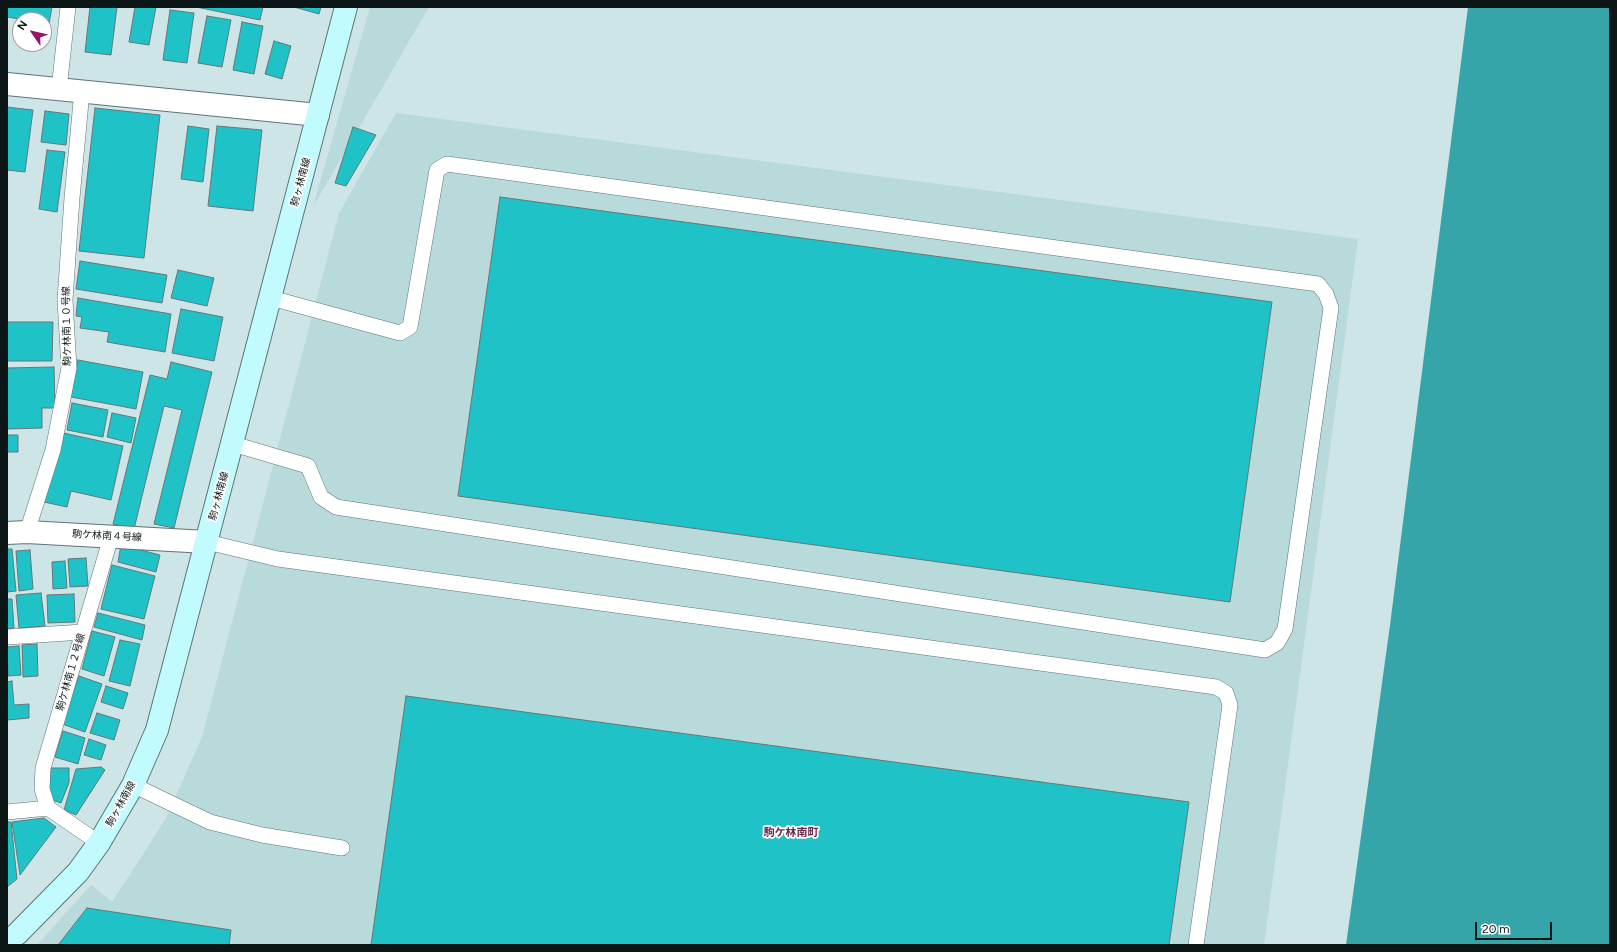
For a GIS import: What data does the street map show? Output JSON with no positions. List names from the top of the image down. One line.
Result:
{"streets":{"street":["駒ヶ林南線","駒ケ林南４号線"],"lane":["駒ケ林南１０号線","駒ケ林南１２号線"]},"crossings":[["駒ヶ林南線","駒ケ林南４号線"],["駒ケ林南１０号線","駒ケ林南４号線"],["駒ケ林南４号線","駒ケ林南１２号線"]],"districts":["駒ケ林南町"],"scale_bar":"20 m","north":"top left"}
